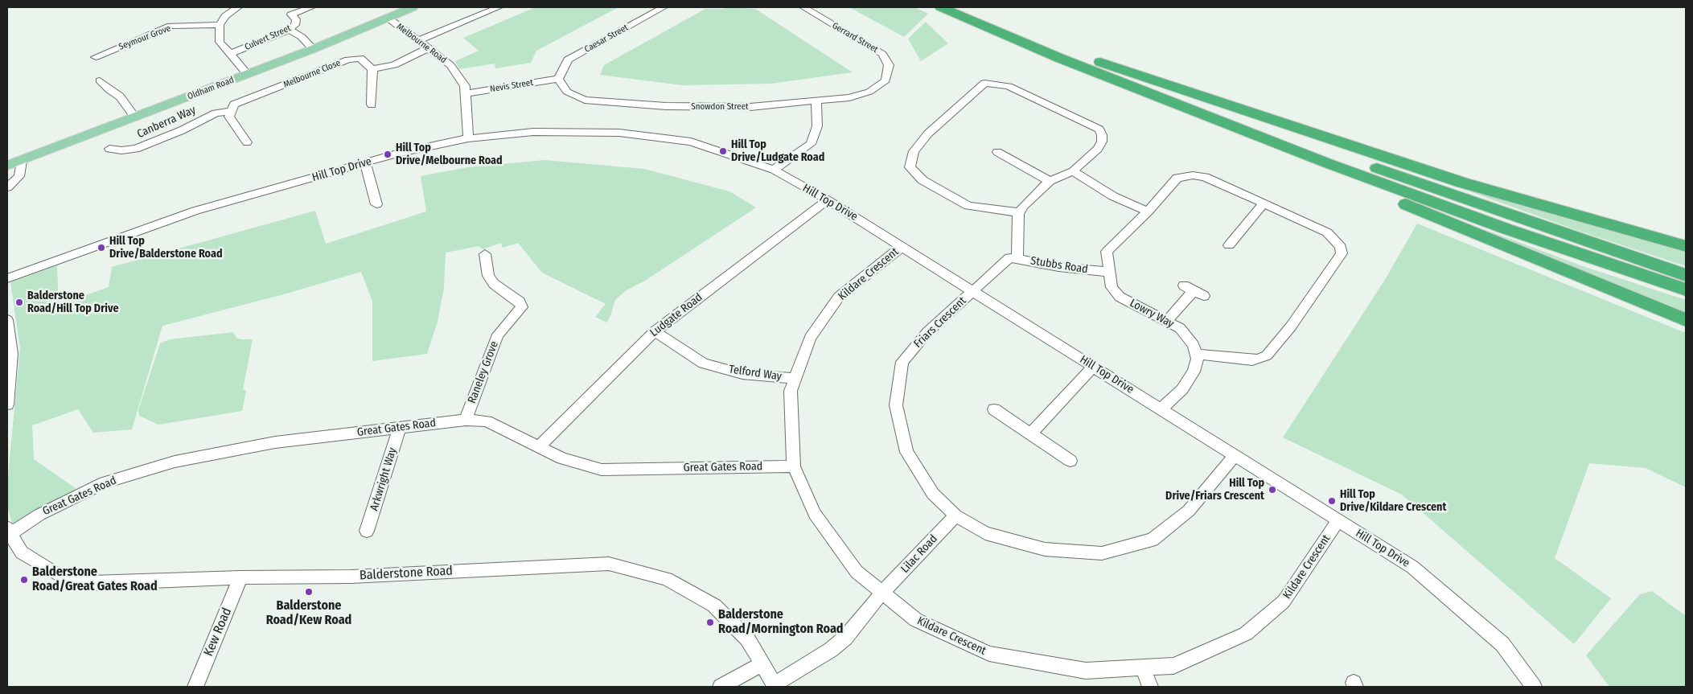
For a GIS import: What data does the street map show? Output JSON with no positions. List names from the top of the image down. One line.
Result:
{"streets":{"main road":["Oldham Road"],"street":["Seymour Grove","Culvert Street","Gerrard Street","Caesar Street","Melbourne Road","Melbourne Close","Nevis Street","Snowdon Street","Canberra Way","Hill Top Drive","Stubbs Road","Kildare Crescent","Lowry Way","Ludgate Road","Friars Crescent","Raneley Grove","Telford Way","Great Gates Road","Arkwright Way","Lilac Road","Balderstone Road","Kew Road"]},"crossings":[["Gerrard Street","Snowdon Street"],["Caesar Street","Nevis Street"],["Caesar Street","Snowdon Street"],["Melbourne Road","Nevis Street"],["Melbourne Road","Oldham Road"],["Melbourne Road","Hill Top Drive"],["Melbourne Close","Canberra Way"],["Nevis Street","Snowdon Street"],["Hill Top Drive","Kildare Crescent"],["Hill Top Drive","Ludgate Road"],["Hill Top Drive","Friars Crescent"],["Stubbs Road","Lowry Way"],["Stubbs Road","Friars Crescent"],["Kildare Crescent","Telford Way"],["Kildare Crescent","Great Gates Road"],["Kildare Crescent","Lilac Road"],["Ludgate Road","Telford Way"],["Ludgate Road","Great Gates Road"],["Friars Crescent","Lilac Road"],["Raneley Grove","Great Gates Road"],["Great Gates Road","Arkwright Way"],["Great Gates Road","Balderstone Road"],["Lilac Road","Balderstone Road"],["Balderstone Road","Kew Road"]],"places":["Hill Top Drive/Ludgate Road","Hill Top Drive/Melbourne Road","Hill Top Drive/Balderstone Road","Balderstone Road/Hill Top Drive","Hill Top Drive/Friars Crescent","Hill Top Drive/Kildare Crescent","Balderstone Road/Great Gates Road","Balderstone Road/Kew Road","Balderstone Road/Mornington Road"]}
